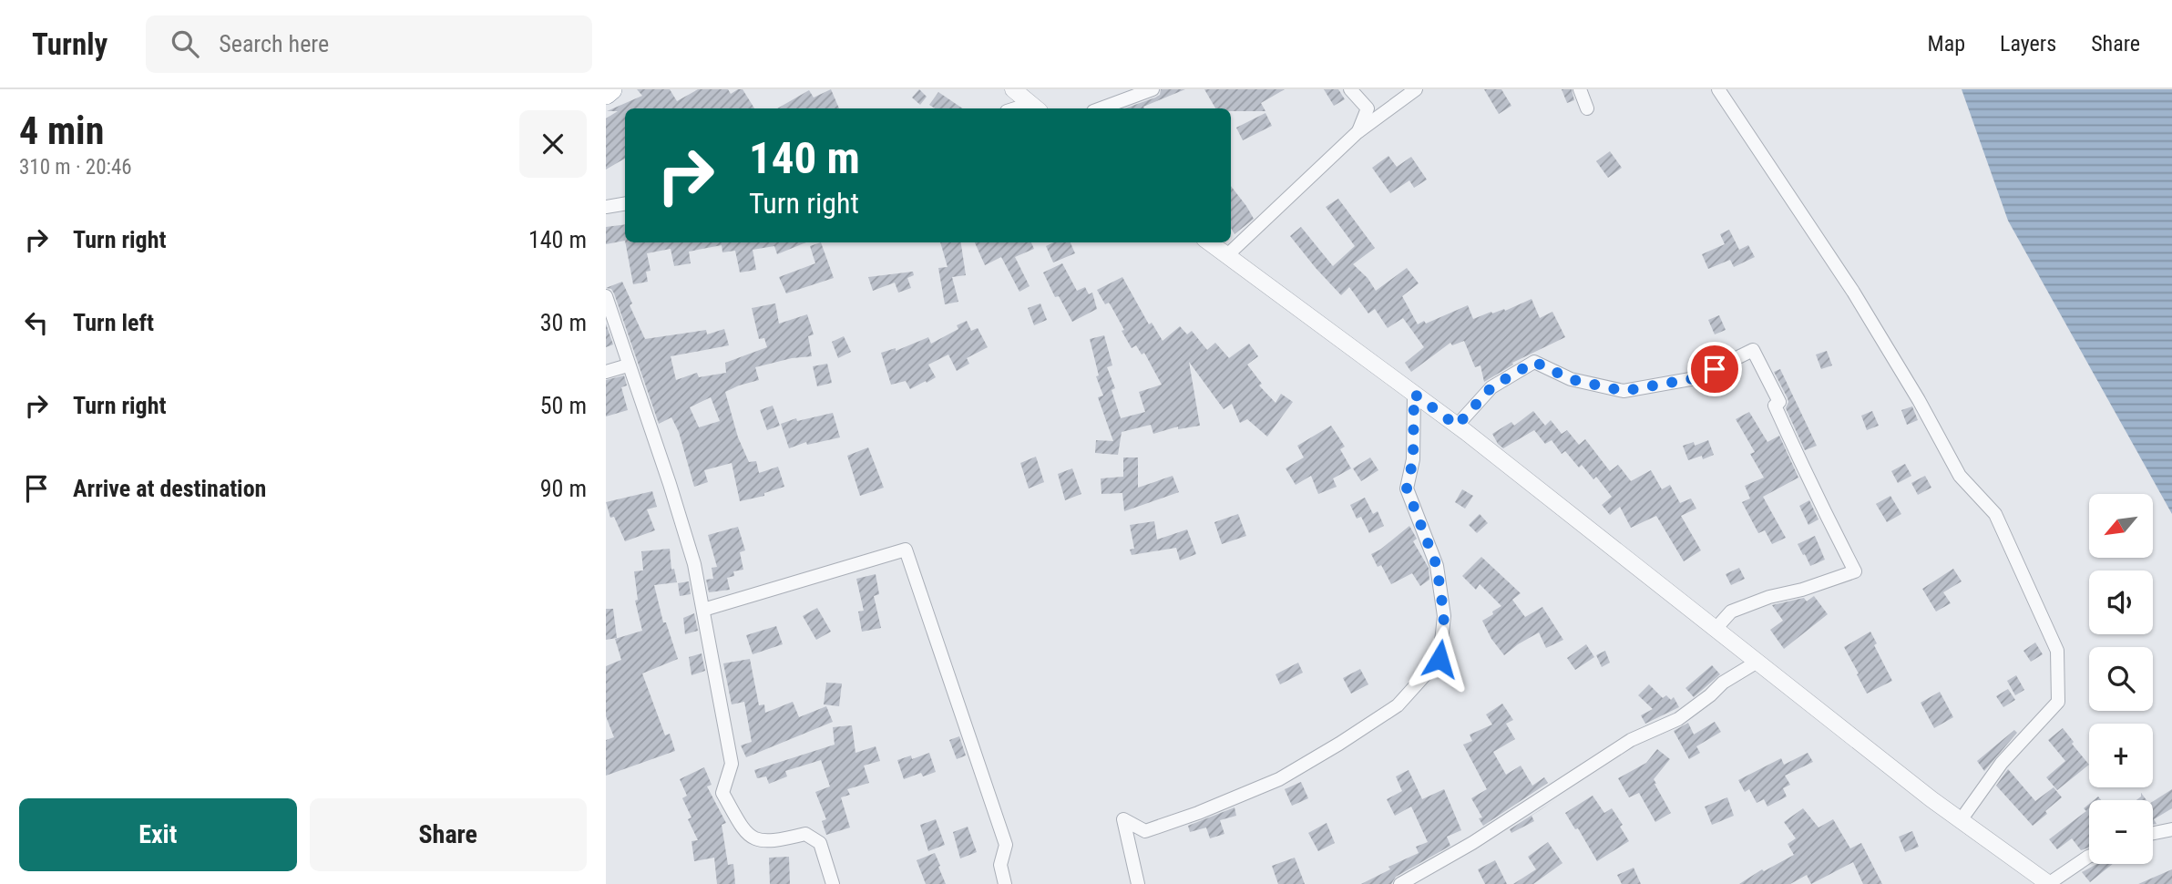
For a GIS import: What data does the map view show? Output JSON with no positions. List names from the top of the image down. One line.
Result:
{"north":"bottom left","page":{"header":"Turnly","search":"Search here","nav":["Map","Layers","Share"],"heading":["4 min","310 m · 20:46"],"turn":["140 m","Turn right"],"list":[{"name":"Turn right","value":"140 m"},{"name":"Turn left","value":"30 m"},{"name":"Turn right","value":"50 m"},{"name":"Arrive at destination","value":"90 m"}],"map_buttons":["+","−"],"buttons":["Exit","Share"]}}
